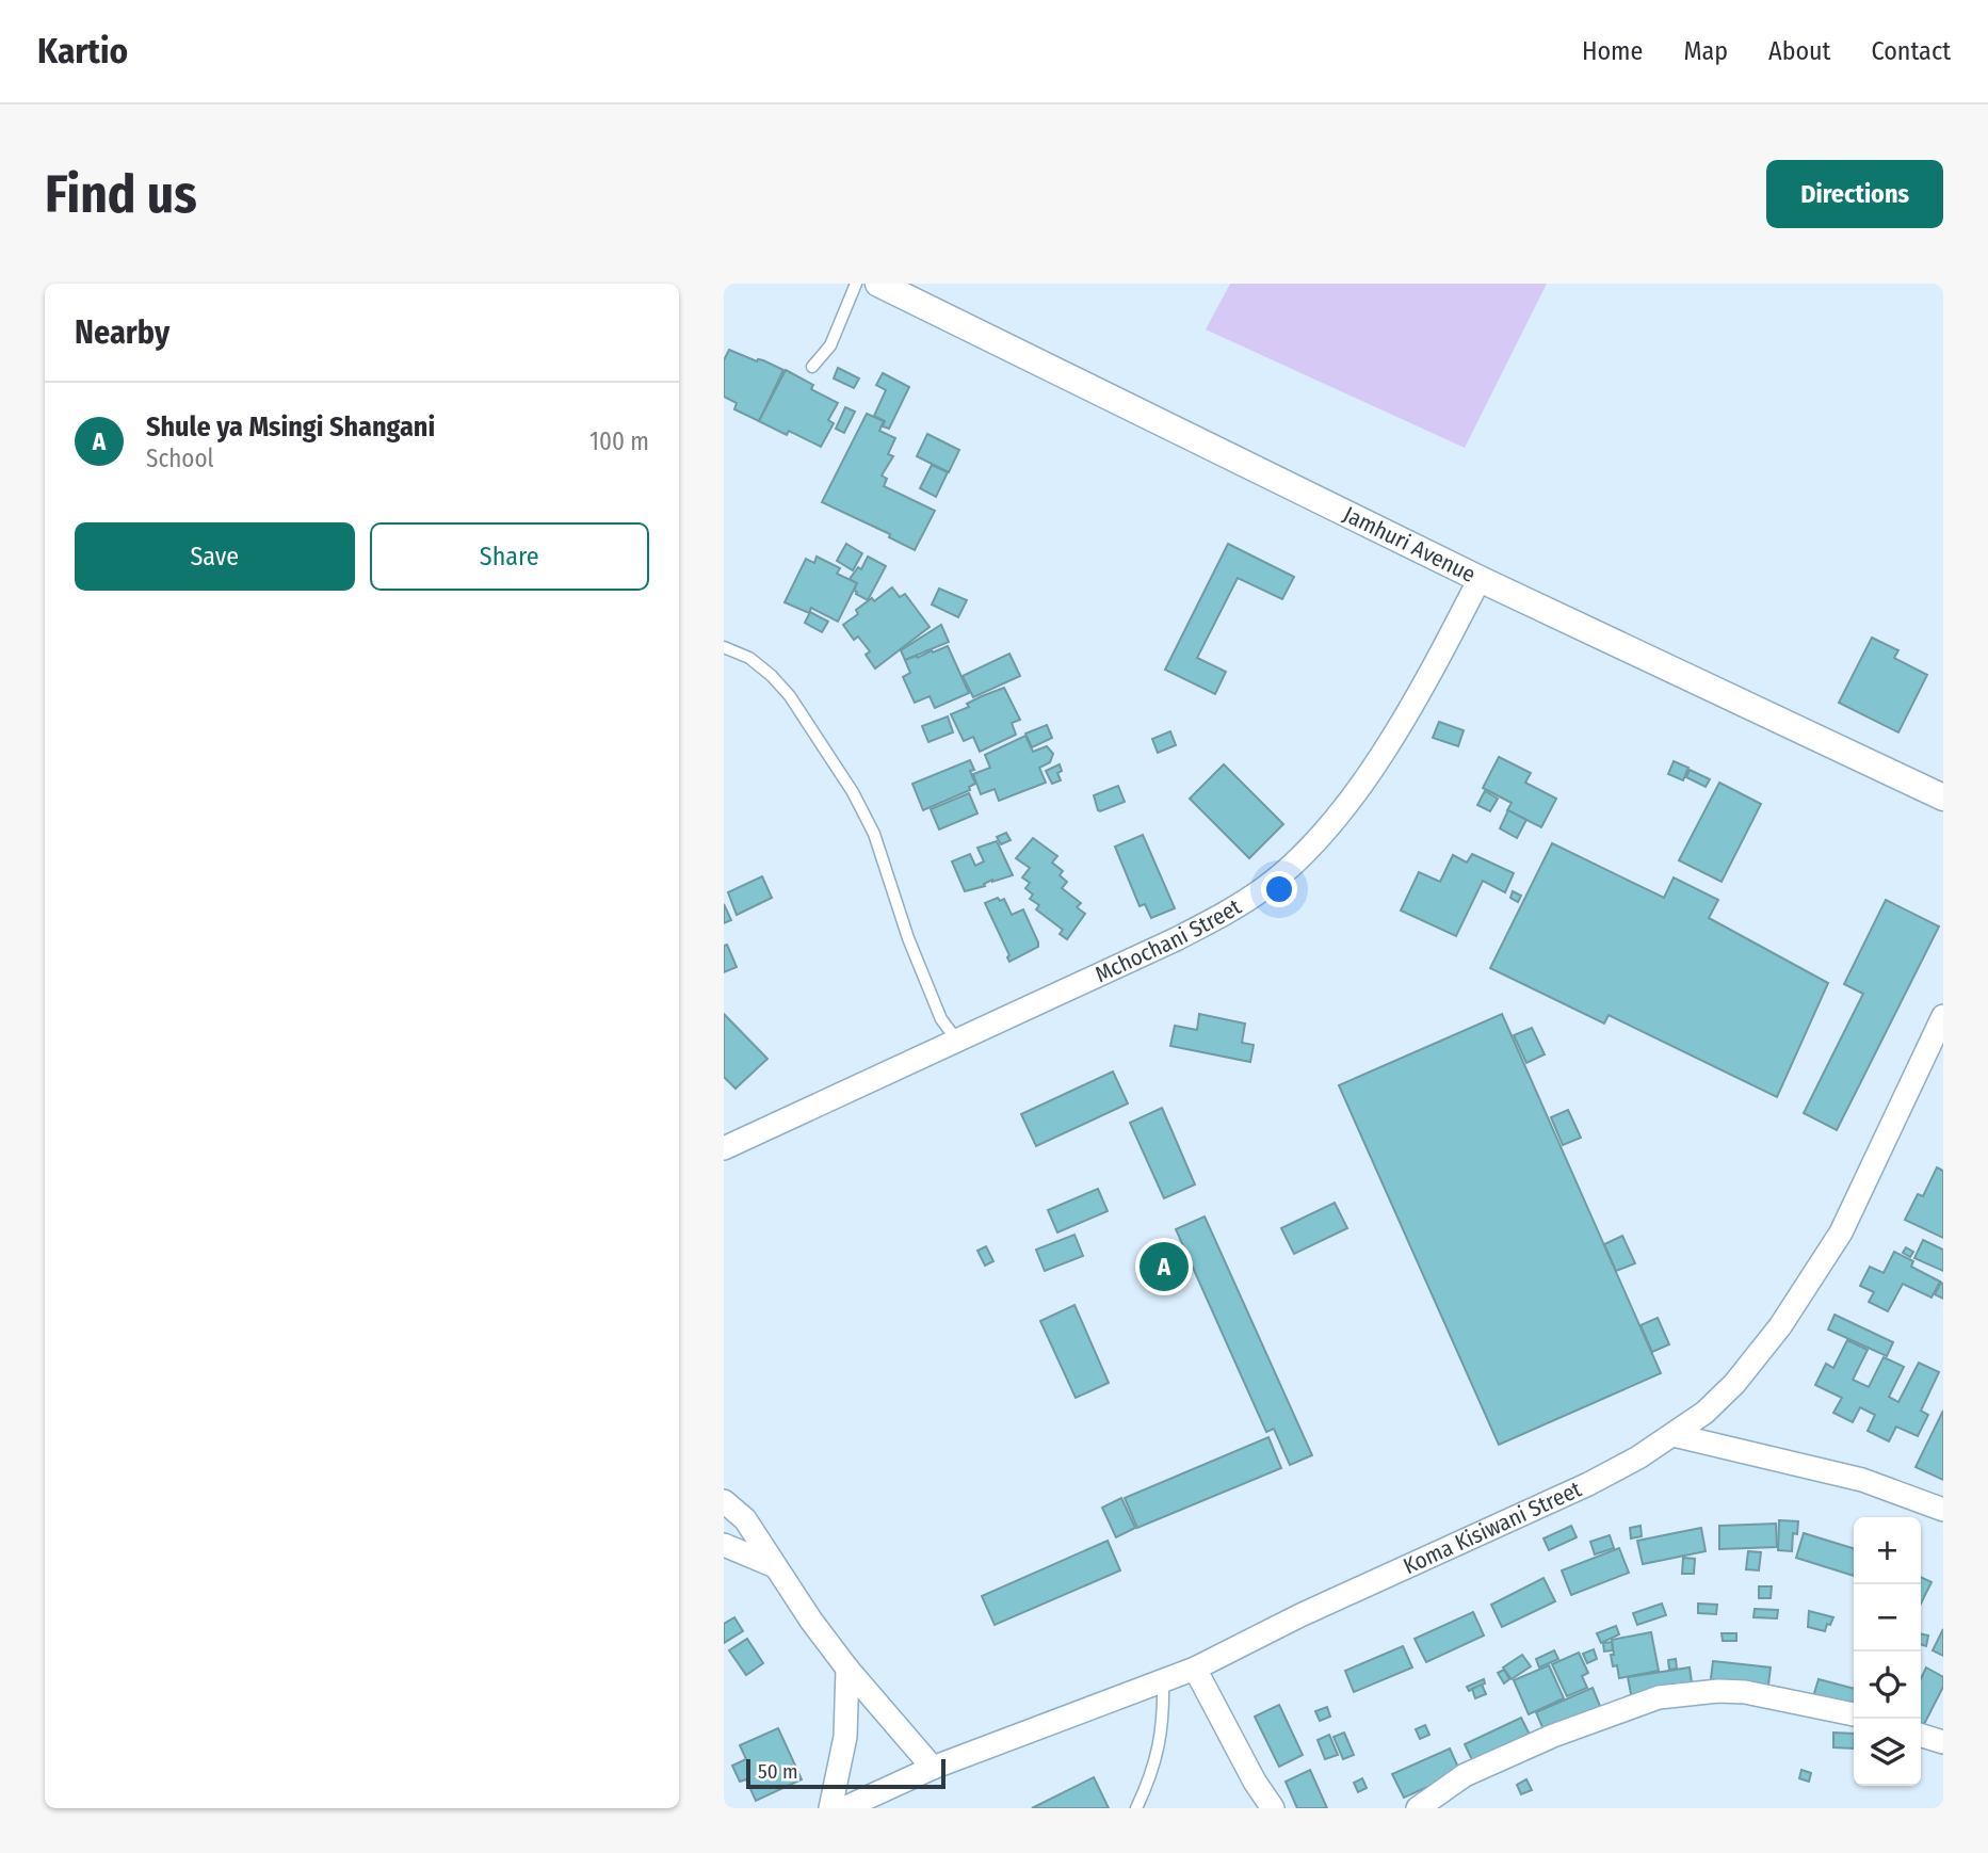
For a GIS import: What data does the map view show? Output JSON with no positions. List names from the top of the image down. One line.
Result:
{"streets":{"street":["Jamhuri Avenue","Mchochani Street","Koma Kisiwani Street"]},"crossings":[["Jamhuri Avenue","Mchochani Street"]],"scale_bar":"50 m","page":{"header":"Kartio","nav":["Home","Map","About","Contact"],"buttons":["Directions",["Save","Share"]],"title":"Find us","heading":"Nearby","list":[{"mark":"A","name":"Shule ya Msingi Shangani","note":"School","value":"100 m"}],"pins":"A","map_buttons":["+","−"],"scale":"50 m"}}
